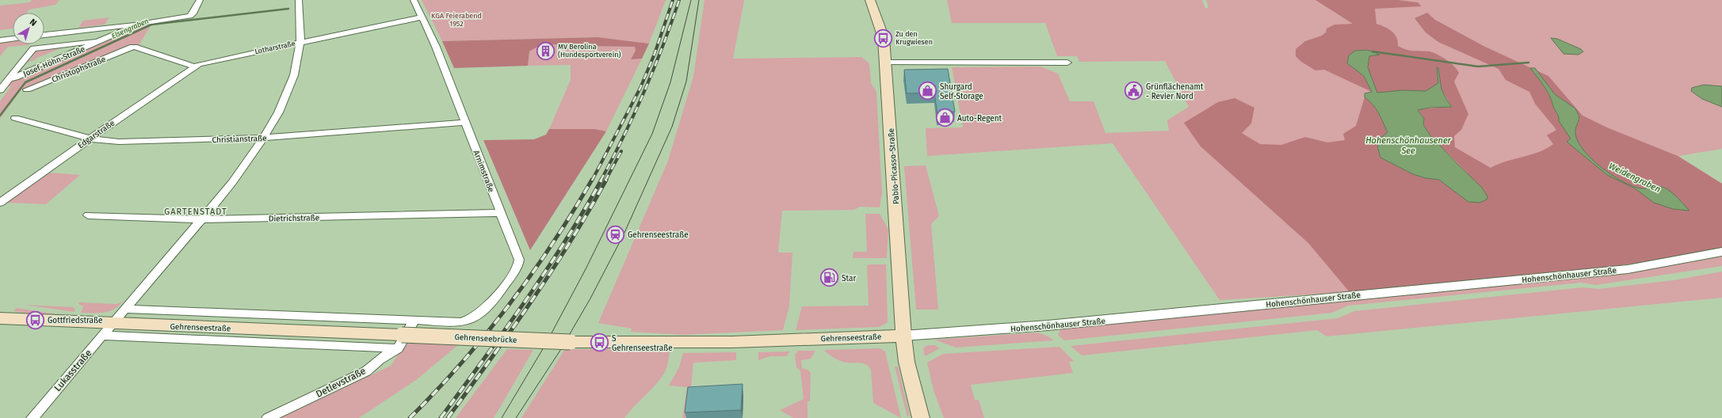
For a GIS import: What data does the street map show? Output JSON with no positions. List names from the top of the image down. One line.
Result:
{"streets":{"main road":["Pablo-Picasso-Straße","Gehrenseestraße","Gehrenseebrücke"],"street":["Lotharstraße","Josef-Höhn-Straße","Christophstraße","Edgarstraße","Christianstraße","Arnimstraße","Dietrichstraße","Hohenschönhauser Straße","Lukasstraße","Detlevstraße"]},"crossings":[["Lotharstraße","Christophstraße"],["Lotharstraße","Edgarstraße"],["Lotharstraße","Arnimstraße"],["Christophstraße","Edgarstraße"],["Edgarstraße","Christianstraße"],["Christianstraße","Arnimstraße"],["Pablo-Picasso-Straße","Hohenschönhauser Straße"],["Pablo-Picasso-Straße","Gehrenseestraße"],["Arnimstraße","Dietrichstraße"],["Arnimstraße","Gehrenseestraße"],["Hohenschönhauser Straße","Gehrenseestraße"],["Gehrenseestraße","Gehrenseebrücke"],["Gehrenseestraße","Lukasstraße"],["Gehrenseestraße","Detlevstraße"],["Gehrenseebrücke","Detlevstraße"]],"districts":["GARTENSTADT"],"water":["Elsengraben","Hohenschönhausener See","Weidengraben"],"parks":["KGA Feierabend 1952"],"places":{"bus stop":["Zu den Krugwiesen","Gottfriedstraße","S Gehrenseestraße"],"building":["MV Berolina (Hundesportverein)"],"shop":["Shurgard Self-Storage","Auto-Regent"],"public building":["Grünflächenamt - Revier Nord"],"station":["Gehrenseestraße"],"fuel station":["Star"]},"north":"top right"}
